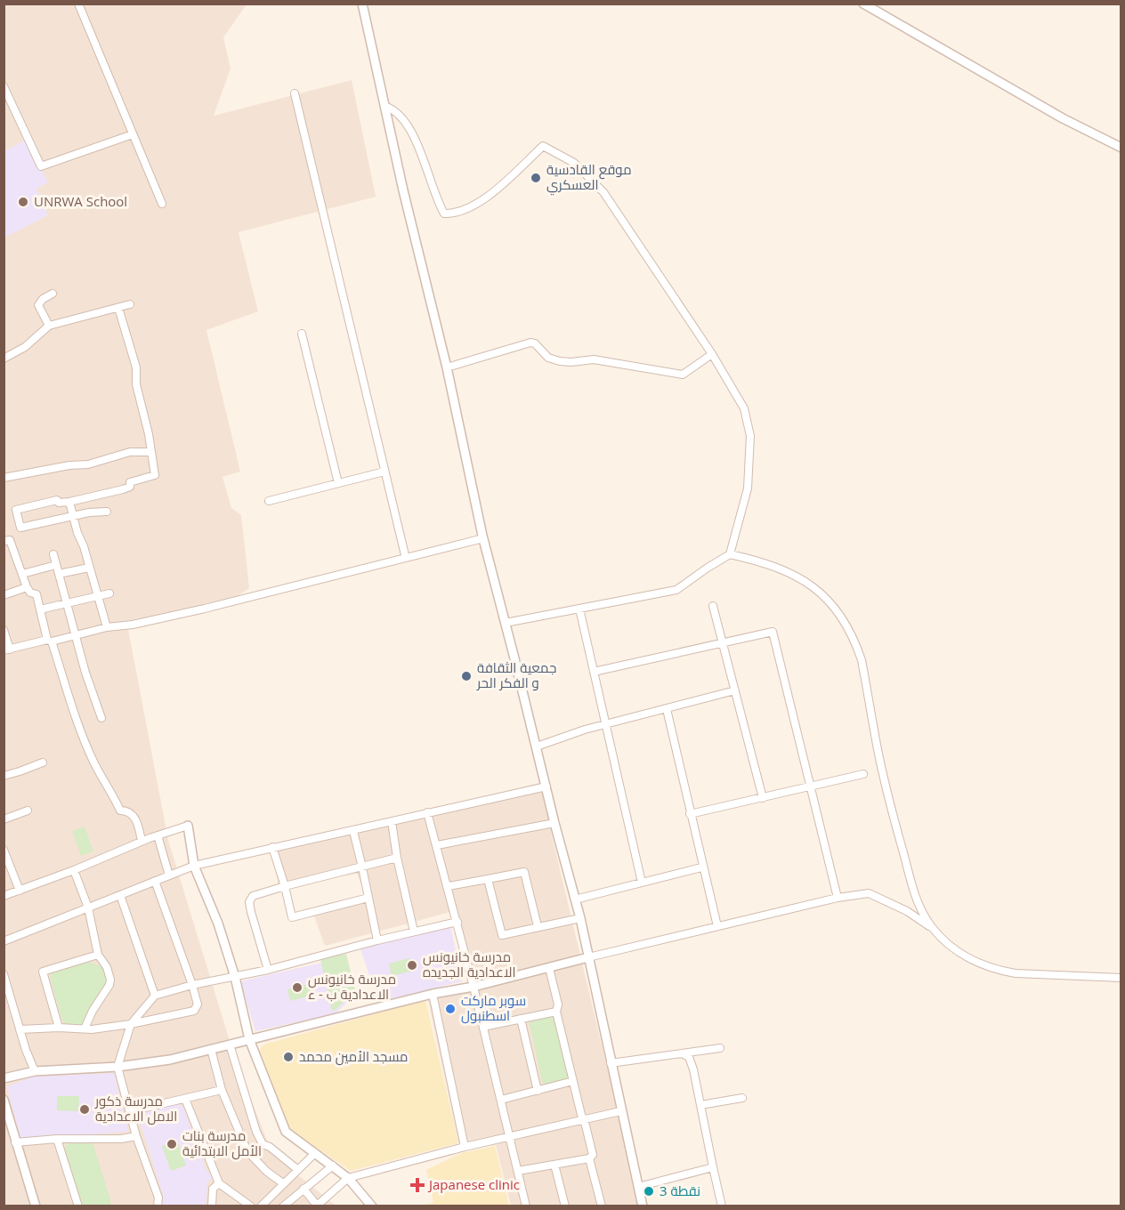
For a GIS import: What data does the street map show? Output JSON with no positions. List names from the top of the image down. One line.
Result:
{"places":{"other":["موقع القادسية العسكري","UNRWA School","جمعية الثقافة و الفكر الحر","مدرسة خانيونس الاعدادية الجديده","مدرسة خانيونس الاعدادية ب - ء","سوبر ماركت اسطنبول","مسجد الأمين محمد","مدرسة ذكور الامل الاعدادية","مدرسة بنات الأمل الابتدائية","نقطة 3"],"health":["Japanese clinic"]}}
